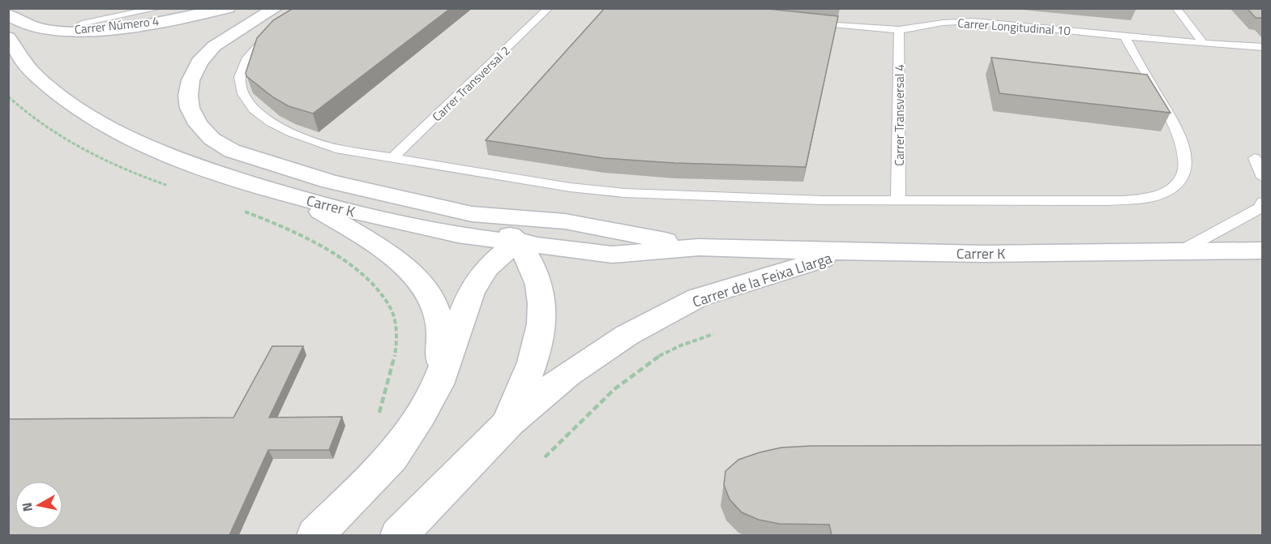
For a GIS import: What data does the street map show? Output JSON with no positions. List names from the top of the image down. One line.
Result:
{"streets":{"main road":["Carrer Número 4","Carrer K","Carrer de la Feixa Llarga"],"lane":["Carrer Longitudinal 10","Carrer Transversal 2","Carrer Transversal 4"]},"crossings":[["Carrer Longitudinal 10","Carrer Transversal 4"],["Carrer K","Carrer de la Feixa Llarga"]],"north":"left"}
